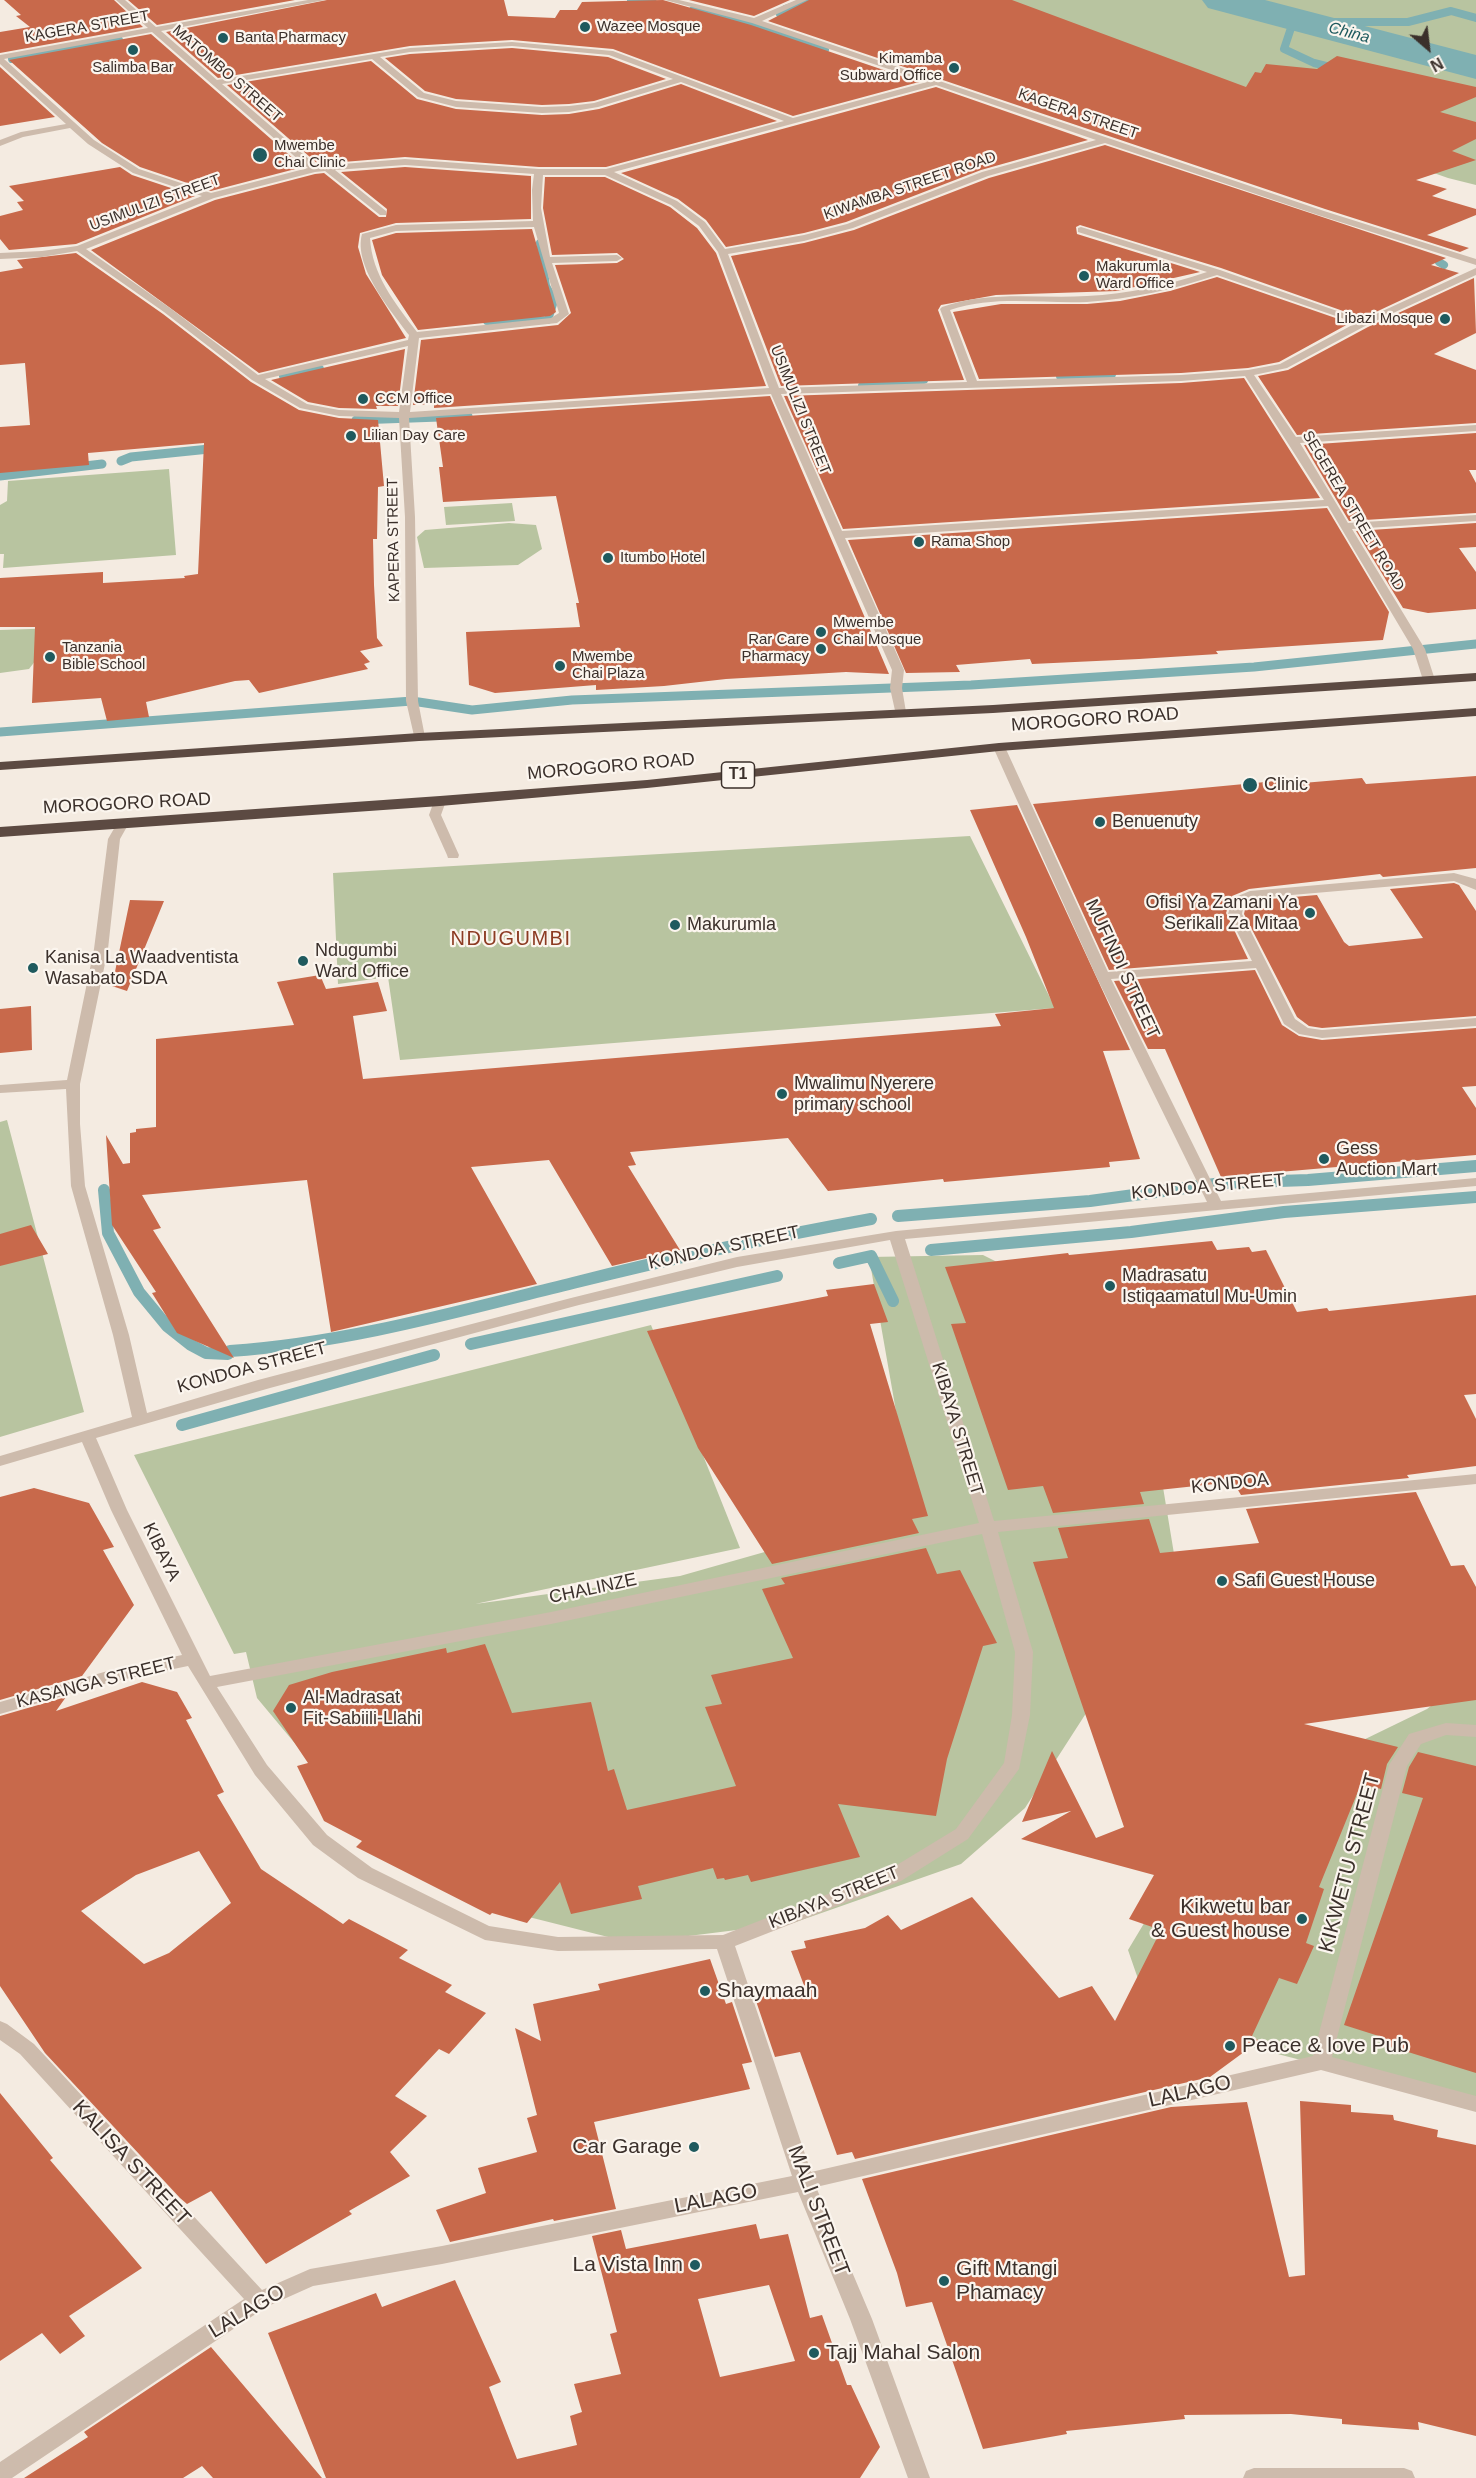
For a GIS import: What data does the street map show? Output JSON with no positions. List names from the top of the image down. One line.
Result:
{"streets":{"highway":["MOROGORO ROAD","T1"],"street":["KAGERA STREET","MATOMBO STREET","KIWAMBA STREET ROAD","USIMULIZI STREET","SEGEREA STREET ROAD","KAPERA STREET","MUFINDI STREET","KONDOA STREET","KIBAYA STREET","KONDOA","KIBAYA","CHALINZE","KASANGA STREET","KIKWETU STREET","LALAGO","KALISA STREET","MALI STREET"]},"crossings":[["KAGERA STREET","MATOMBO STREET"],["KAGERA STREET","KIWAMBA STREET ROAD"],["KAGERA STREET","USIMULIZI STREET"],["MATOMBO STREET","USIMULIZI STREET"],["KIWAMBA STREET ROAD","USIMULIZI STREET"],["USIMULIZI STREET","MOROGORO ROAD"],["SEGEREA STREET ROAD","MOROGORO ROAD"],["KAPERA STREET","MOROGORO ROAD"],["MOROGORO ROAD","MUFINDI STREET"],["MUFINDI STREET","KONDOA STREET"],["KONDOA STREET","KIBAYA STREET"],["KONDOA STREET","KIBAYA"],["KIBAYA STREET","KONDOA"],["KIBAYA STREET","KIBAYA"],["KIBAYA STREET","CHALINZE"],["KIBAYA STREET","MALI STREET"],["KONDOA","CHALINZE"],["KIBAYA","CHALINZE"],["KIBAYA","KASANGA STREET"],["KIKWETU STREET","LALAGO"],["LALAGO","KALISA STREET"],["LALAGO","MALI STREET"]],"districts":["NDUGUMBI"],"water":["China"],"places":["Wazee Mosque","Banta Pharmacy","Salimba Bar","Kimamba Subward Office","Mwembe Chai Clinic","Makurumla Ward Office","Libazi Mosque","CCM Office","Lilian Day Care","Rama Shop","Itumbo Hotel","Mwembe Chai Mosque","Rar Care Pharmacy","Tanzania Bible School","Mwembe Chai Plaza","Clinic","Benuenuty","Ofisi Ya Zamani Ya Serikali Za Mitaa","Makurumla","Ndugumbi Ward Office","Kanisa La Waadventista Wasabato SDA","Mwalimu Nyerere primary school","Gess Auction Mart","Madrasatu Istiqaamatul Mu-Umin","Safi Guest House","Al-Madrasat Fit-Sabiili-Llahi","Kikwetu bar & Guest house","Shaymaah","Peace & love Pub","Car Garage","La Vista Inn","Gift Mtangi Phamacy","Tajj Mahal Salon"],"north":"bottom right"}
